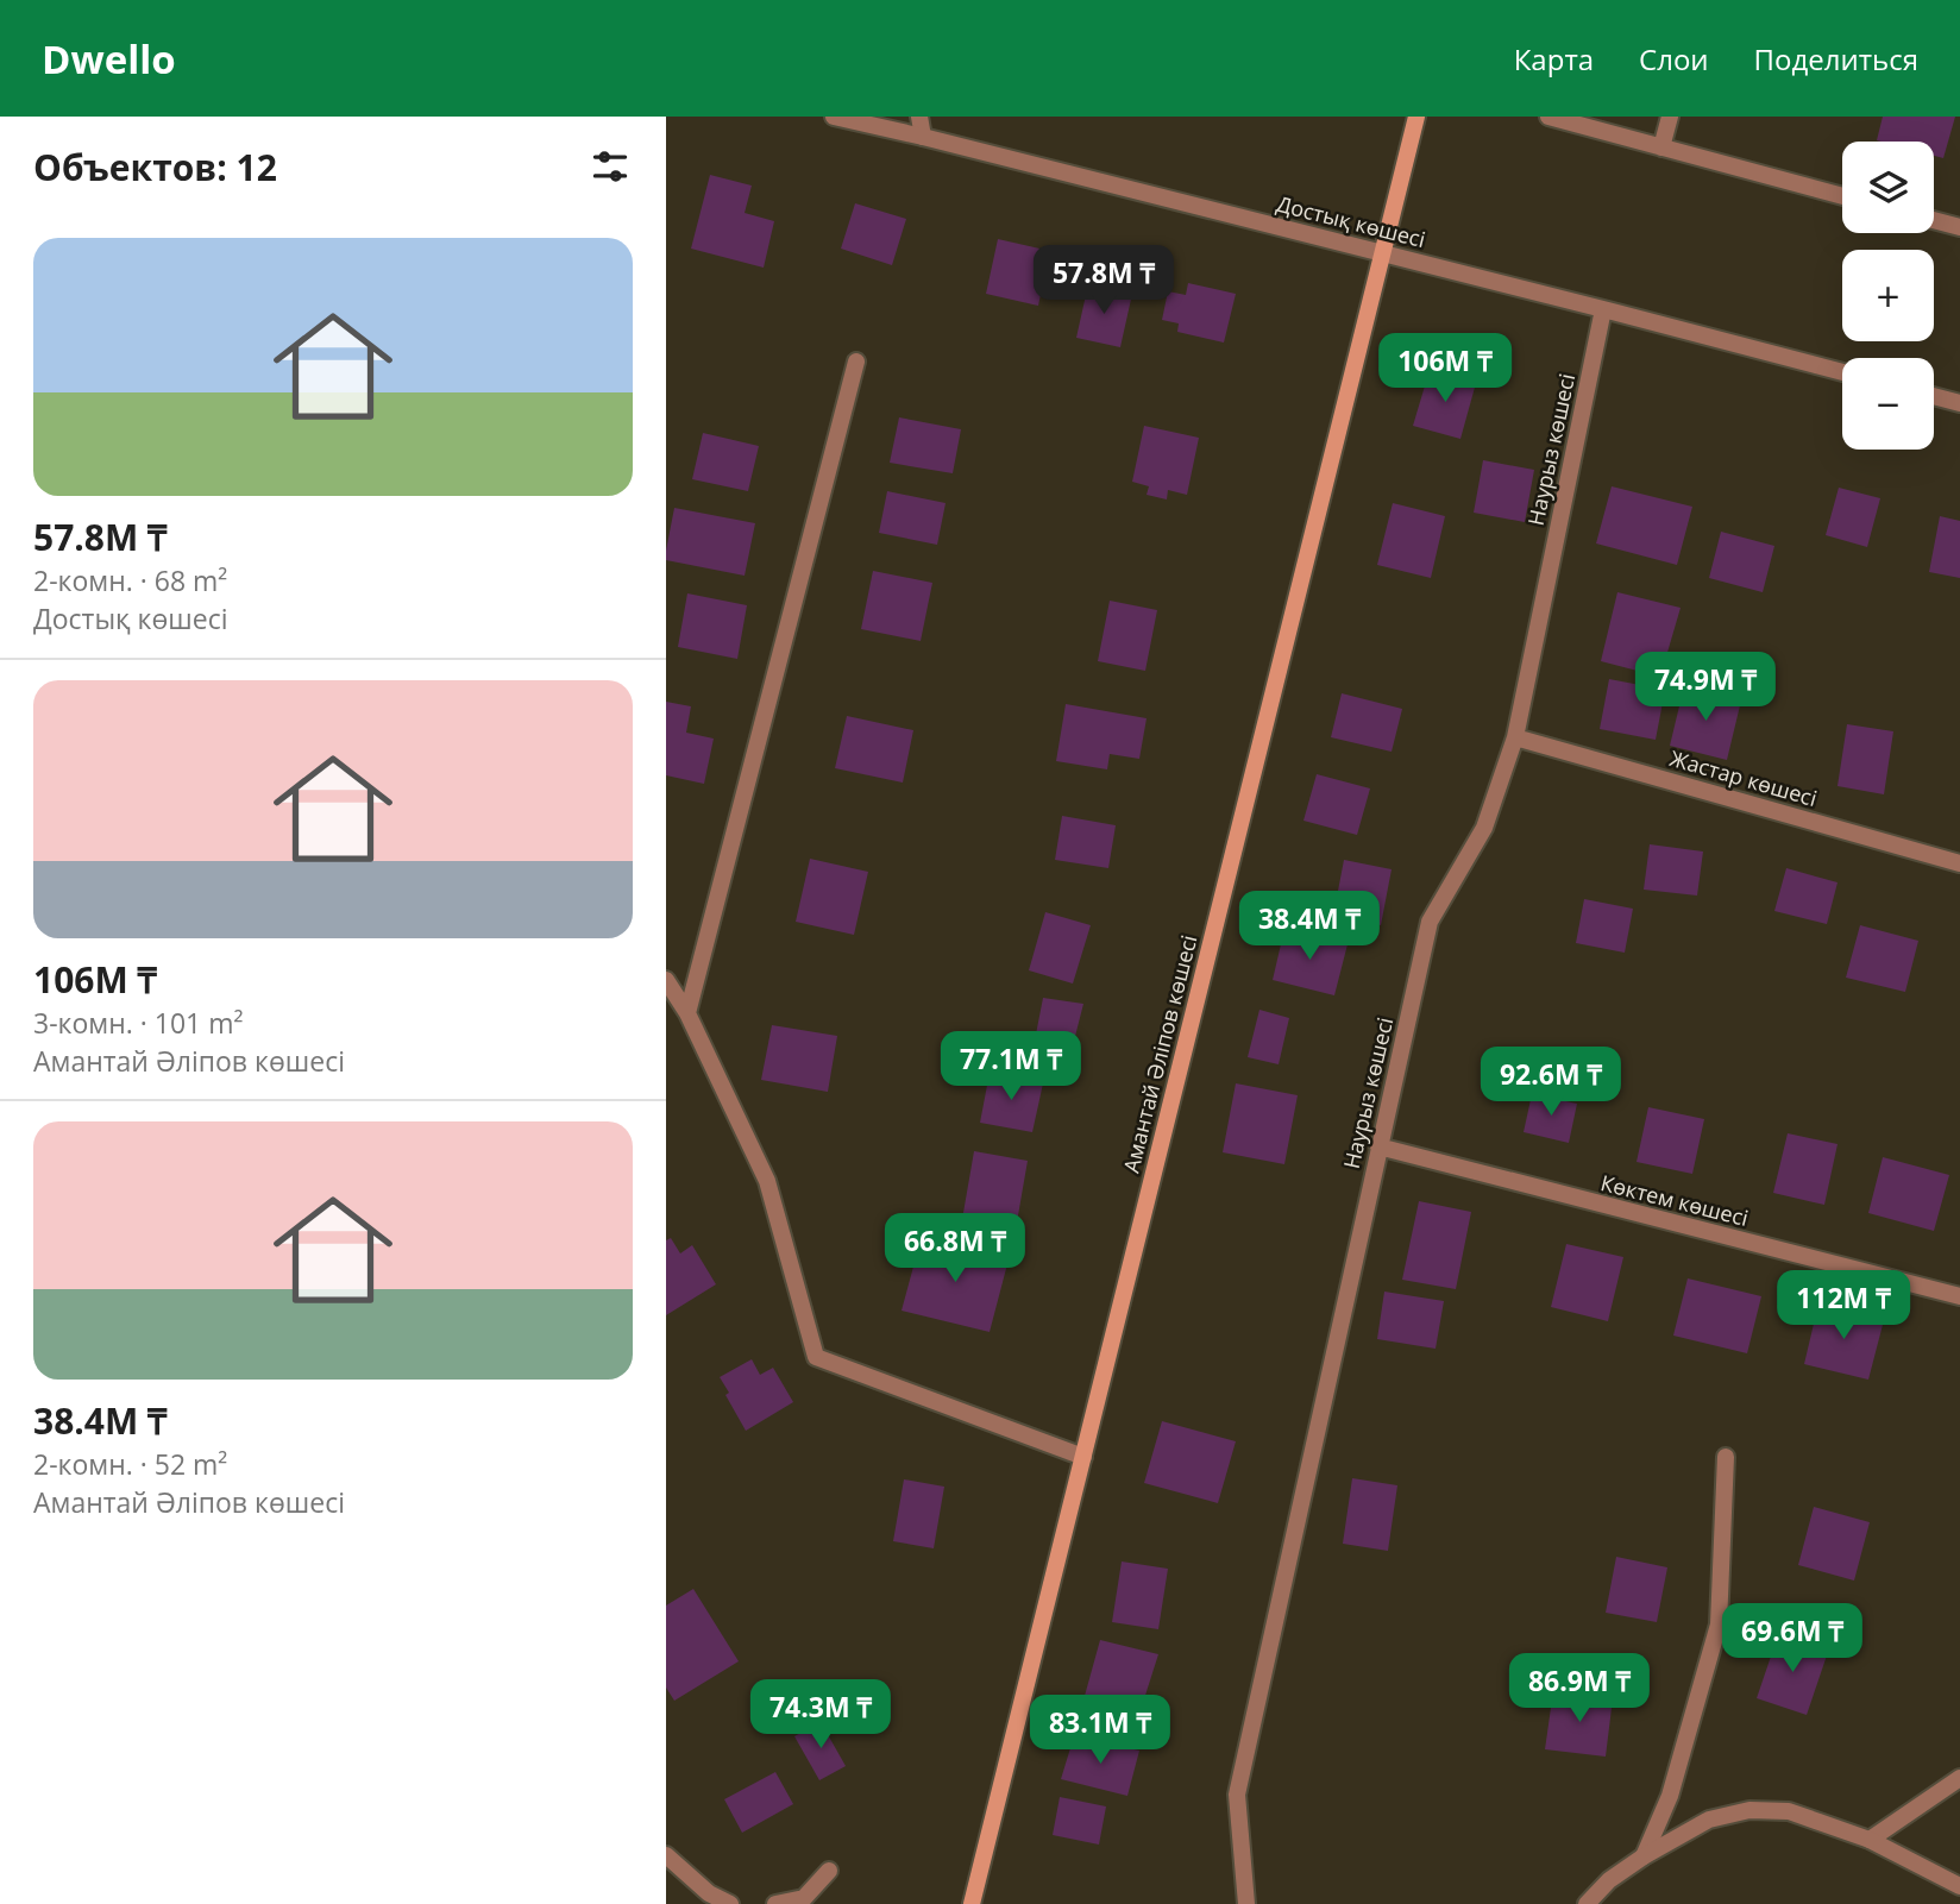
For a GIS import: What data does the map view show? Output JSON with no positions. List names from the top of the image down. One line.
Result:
{"streets":{"main road":["Амантай Әліпов көшесі"],"street":["Достық көшесі","Наурыз көшесі","Жастар көшесі","Көктем көшесі"]},"crossings":[["Достық көшесі","Наурыз көшесі"],["Достық көшесі","Амантай Әліпов көшесі"],["Наурыз көшесі","Жастар көшесі"],["Наурыз көшесі","Көктем көшесі"]],"page":{"header":"Dwello","nav":["Карта","Слои","Поделиться"],"heading":"Объектов: 12","map_buttons":["+","−"],"list":[{"name":"57.8M ₸","note":"2-комн. · 68 m² · Достық көшесі"},{"name":"106M ₸","note":"3-комн. · 101 m² · Амантай Әліпов көшесі"},{"name":"38.4M ₸","note":"2-комн. · 52 m² · Амантай Әліпов көшесі"}],"price":["57.8M ₸","106M ₸","74.9M ₸","38.4M ₸","77.1M ₸","92.6M ₸","66.8M ₸","112M ₸","69.6M ₸","86.9M ₸","74.3M ₸","83.1M ₸"]}}
